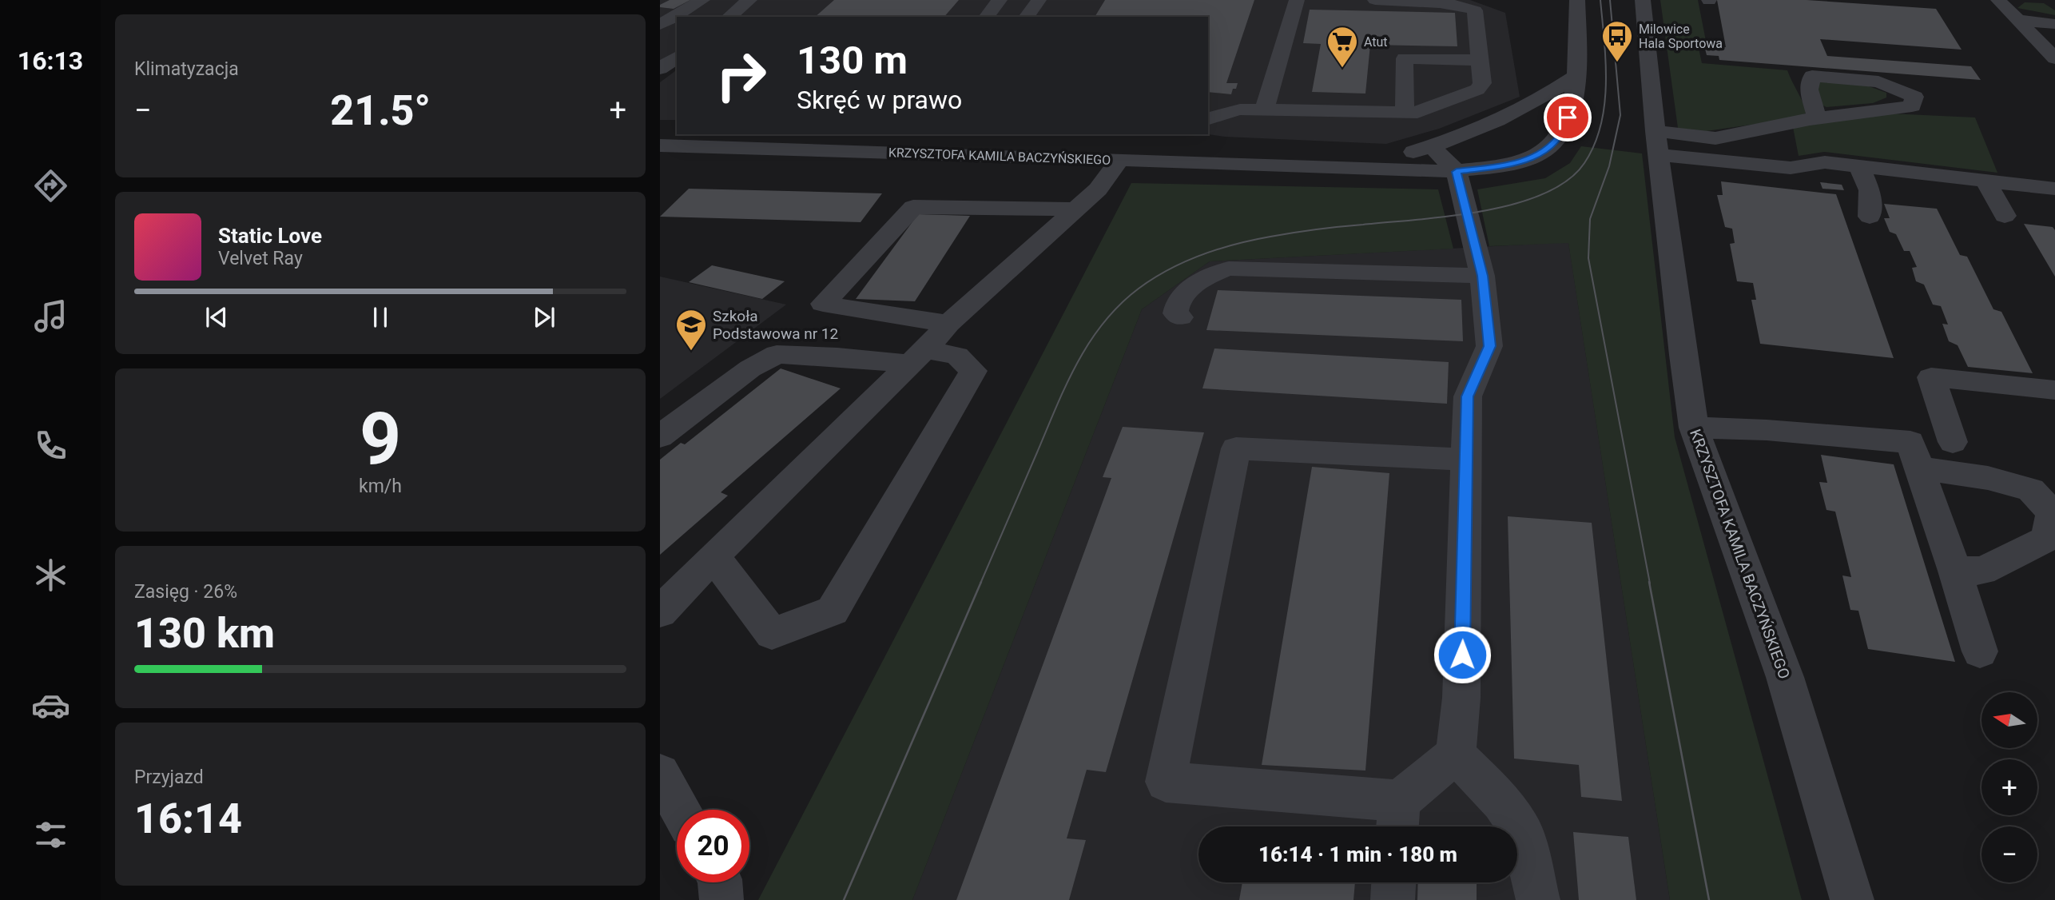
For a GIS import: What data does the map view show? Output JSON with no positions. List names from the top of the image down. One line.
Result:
{"streets":{"street":["KRZYSZTOFA KAMILA BACZYŃSKIEGO"]},"places":{"bus stop":["Milowice Hala Sportowa"],"supermarket":["Atut"],"school or university":["Szkoła Podstawowa nr 12"]},"north":"left","page":{"tabs":"16:13","tile":["Klimatyzacja",["9","km/h"],["Zasięg · 26%","130 km"],["Przyjazd","16:14"]],"turn":["130 m","Skręć w prawo"],"heat":["−","21.5°","+"],"song":["Static Love","Velvet Ray"],"map_buttons":["+","−"],"limit":"20","trip":"16:14 · 1 min · 180 m"}}
